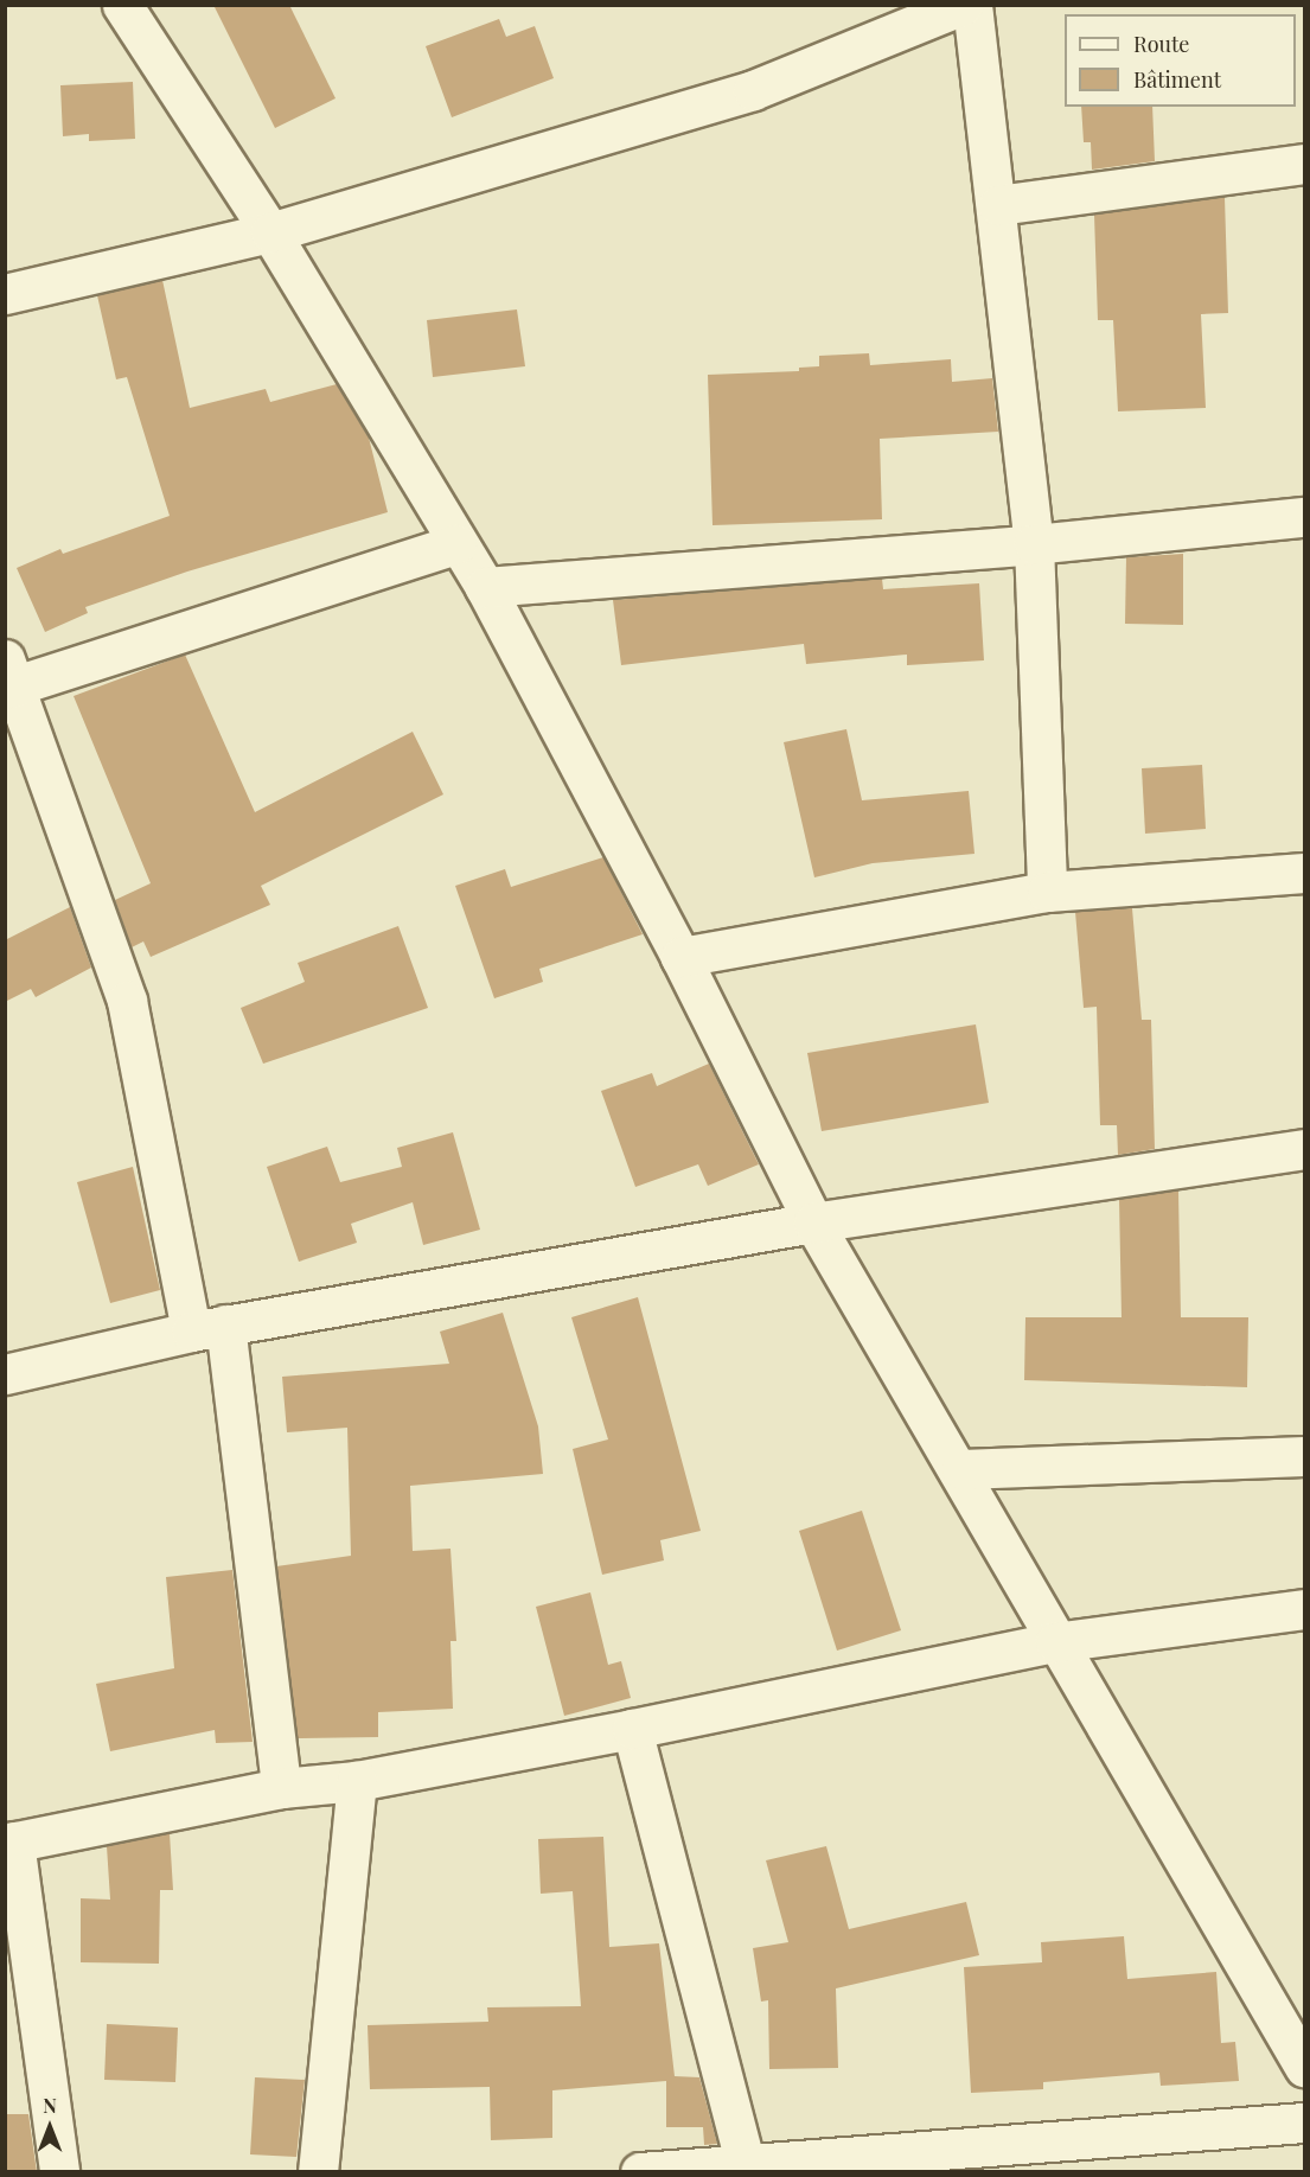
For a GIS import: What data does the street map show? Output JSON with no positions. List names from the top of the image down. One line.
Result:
{"legend":["Route","Bâtiment"],"north":"top"}
